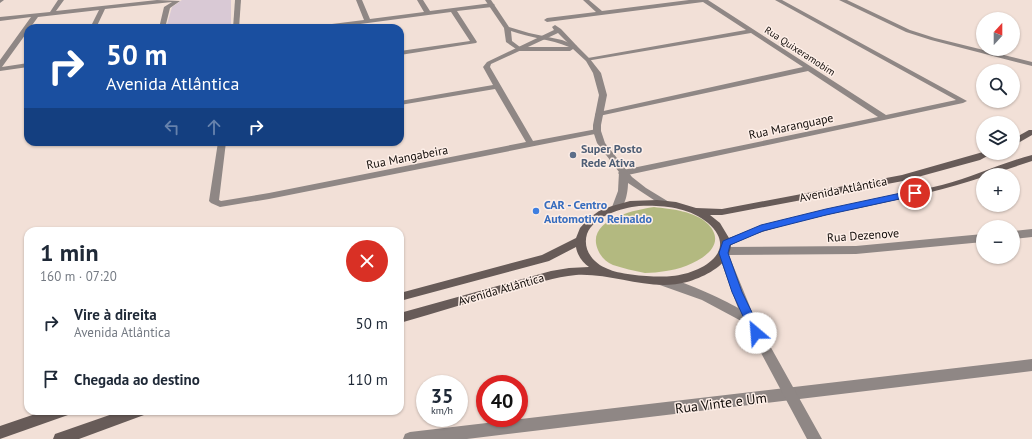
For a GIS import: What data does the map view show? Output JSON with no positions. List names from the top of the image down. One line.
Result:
{"streets":{"main road":["Avenida Atlântica"],"street":["Rua Quixeramobim","Rua Maranguape","Rua Mangabeira","Rua Dezenove","Rua Vinte e Um"]},"crossings":[["Rua Quixeramobim","Rua Maranguape"],["Avenida Atlântica","Rua Dezenove"]],"places":["Super Posto Rede Ativa","CAR - Centro Automotivo Reinaldo"],"north":"top","page":{"map_buttons":["+","−"],"turn":["50 m","Avenida Atlântica"],"heading":["1 min","160 m · 07:20"],"list":[{"name":"Vire à direita","note":"Avenida Atlântica","value":"50 m"},{"name":"Chegada ao destino","value":"110 m"}],"speed":"35 km/h","limit":"40"}}
